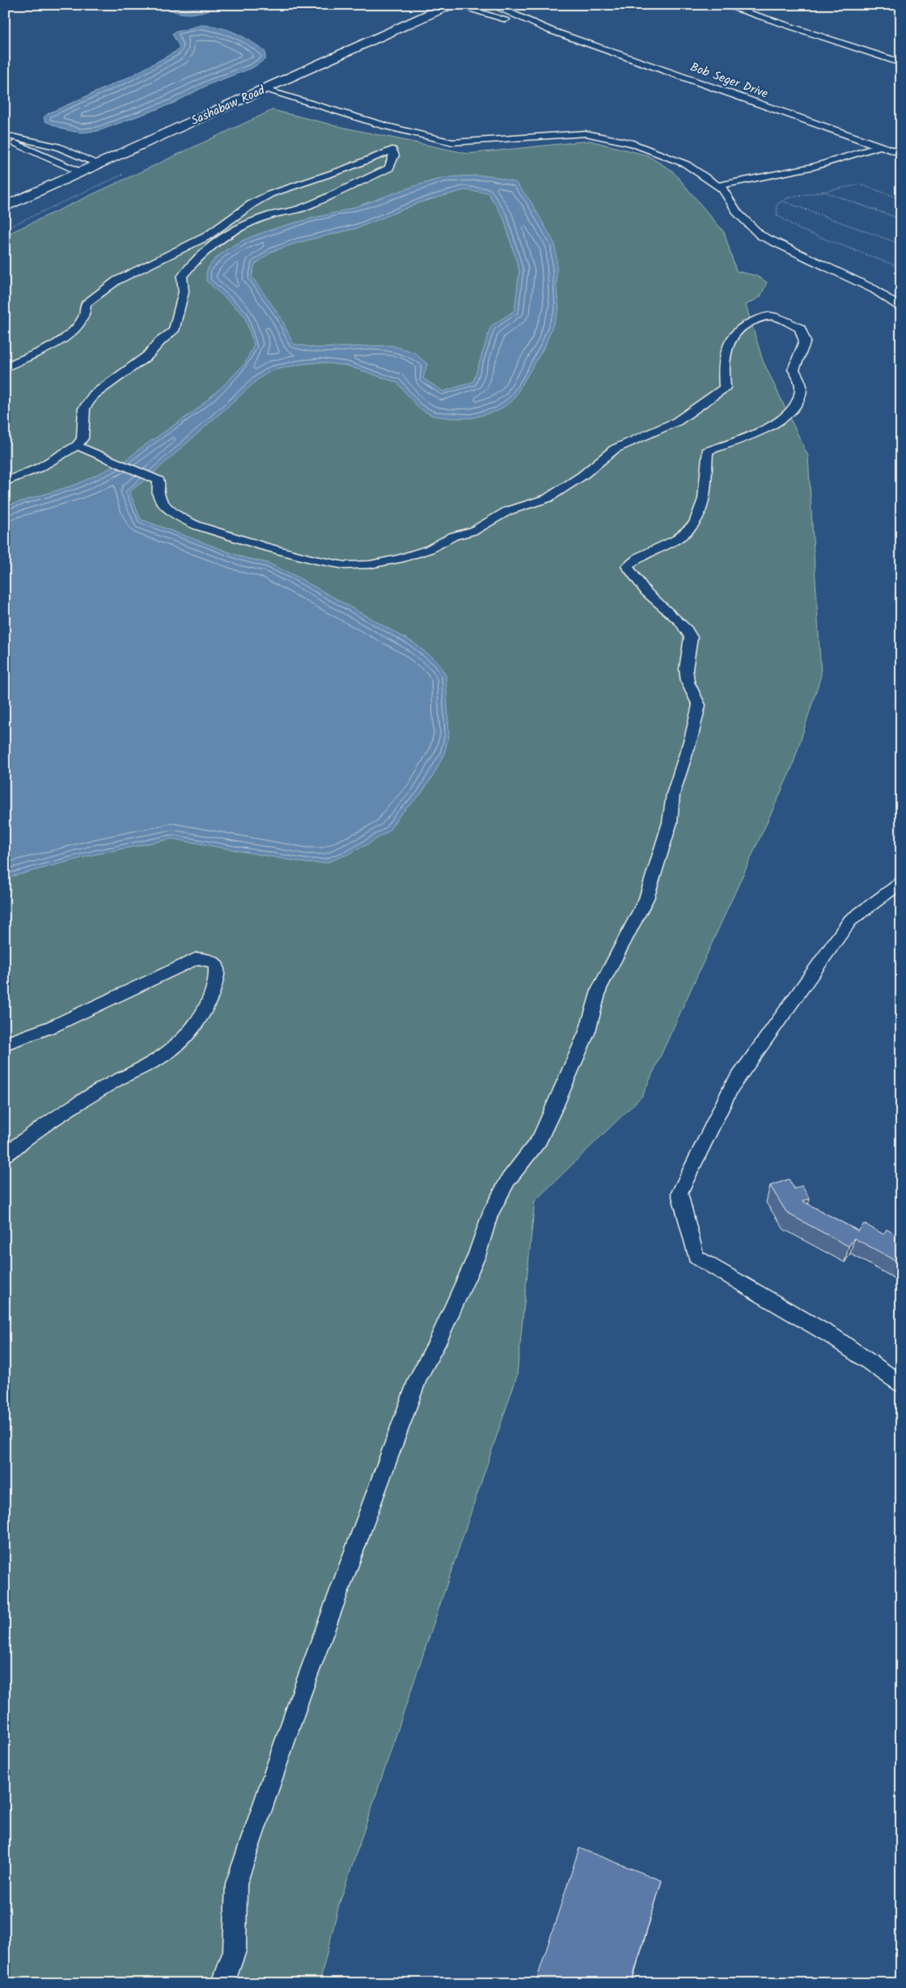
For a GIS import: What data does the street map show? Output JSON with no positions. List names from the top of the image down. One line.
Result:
{"streets":{"main road":["Sashabaw Road"],"lane":["Bob Seger Drive"]},"crossings":[["Bob Seger Drive","Sashabaw Road"]]}
